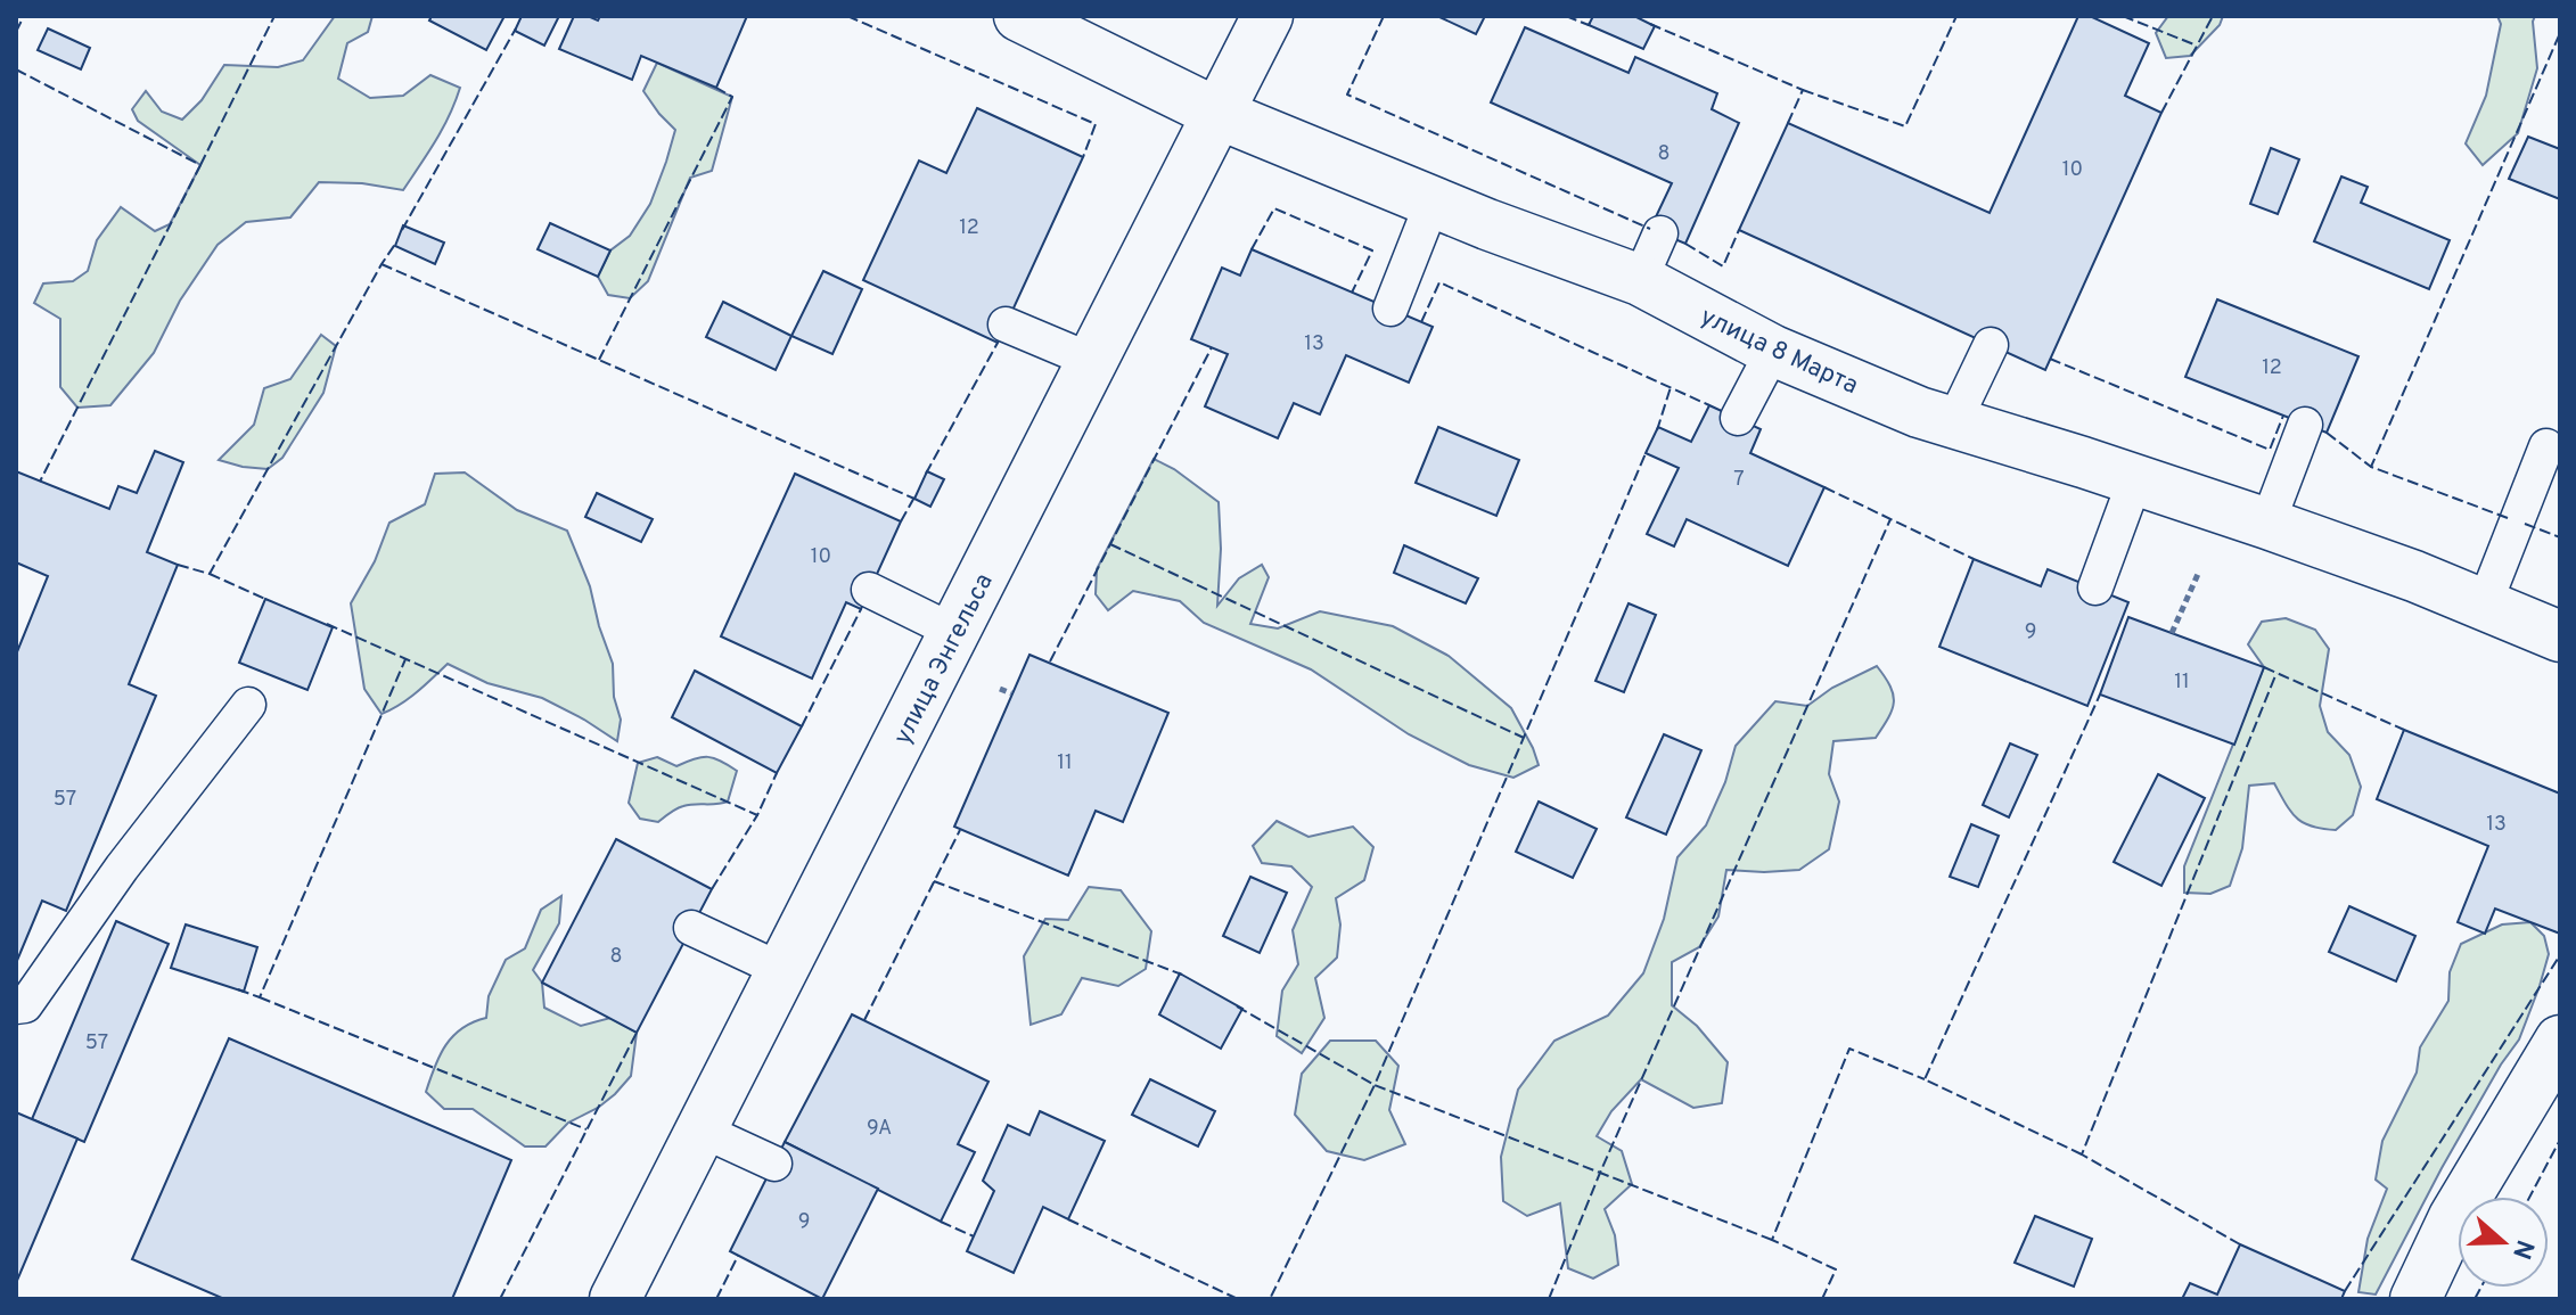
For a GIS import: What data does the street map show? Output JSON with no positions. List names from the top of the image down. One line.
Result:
{"streets":{"street":["улица 8 Марта","улица Энгельса"]},"crossings":[["улица 8 Марта","улица Энгельса"]],"house_numbers":["8","10","12","13","12","7","10","9","11","11","57","13","8","57","9А","9"],"north":"right"}
